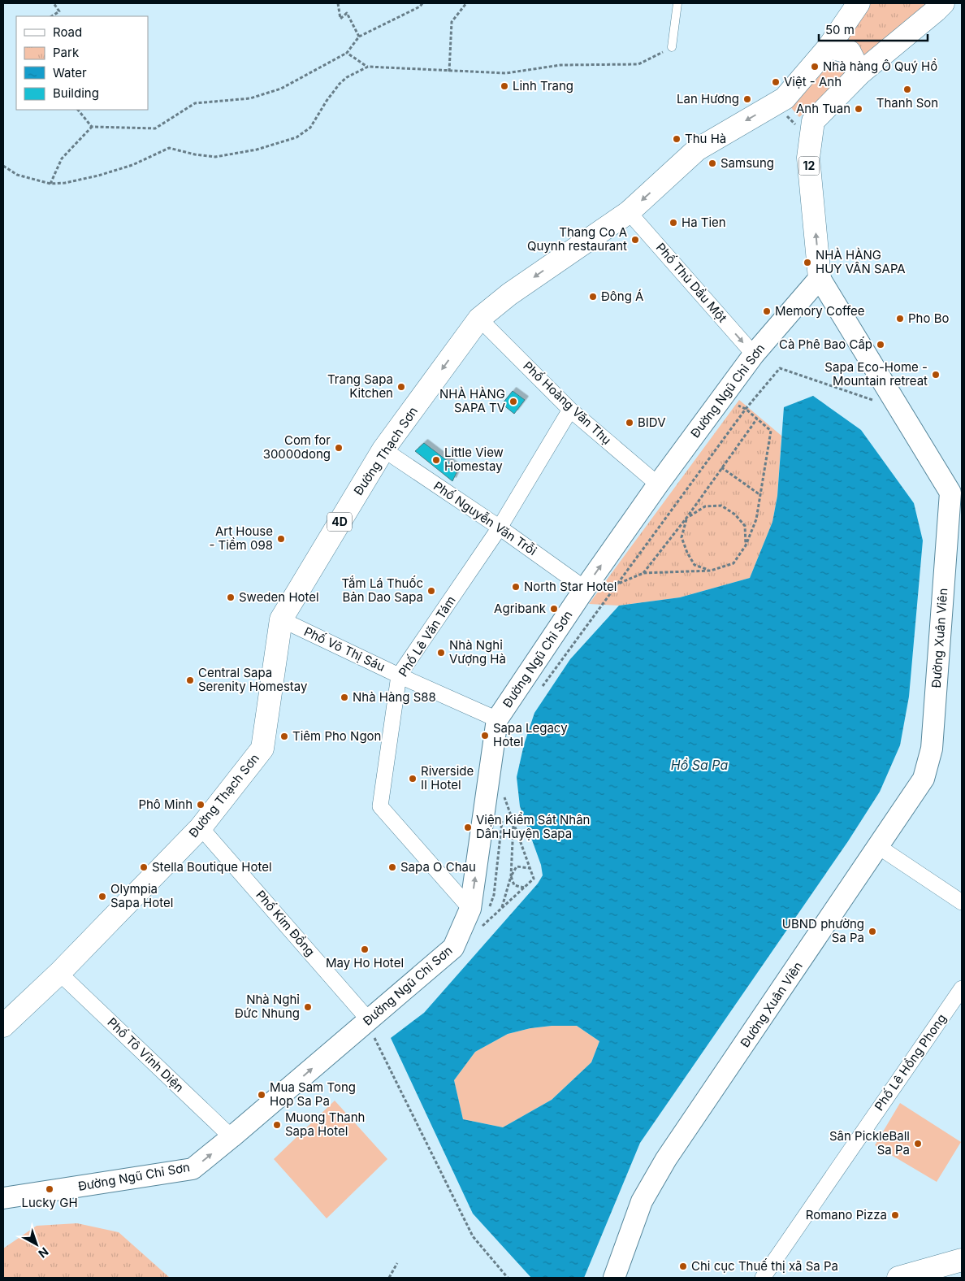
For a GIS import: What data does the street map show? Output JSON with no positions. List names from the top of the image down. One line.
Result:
{"streets":{"main road":["12","Đường Ngũ Chỉ Sơn","Đường Thạch Sơn","4D","Đường Xuân Viên"],"street":["Phố Thủ Dầu Một","Phố Hoàng Văn Thụ","Phố Nguyễn Văn Trỗi","Phố Lê Văn Tám","Phố Võ Thị Sáu","Phố Kim Đồng","Phố Tô Vĩnh Diện","Phố Lê Hồng Phong"]},"crossings":[["Phố Thủ Dầu Một","Đường Ngũ Chỉ Sơn"],["Phố Thủ Dầu Một","Đường Thạch Sơn"],["Đường Ngũ Chỉ Sơn","Phố Hoàng Văn Thụ"],["Đường Ngũ Chỉ Sơn","Phố Nguyễn Văn Trỗi"],["Đường Ngũ Chỉ Sơn","Phố Lê Văn Tám"],["Đường Ngũ Chỉ Sơn","Đường Xuân Viên"],["Đường Ngũ Chỉ Sơn","Phố Võ Thị Sáu"],["Đường Ngũ Chỉ Sơn","Phố Kim Đồng"],["Đường Ngũ Chỉ Sơn","Phố Tô Vĩnh Diện"],["Phố Hoàng Văn Thụ","Đường Thạch Sơn"],["Phố Hoàng Văn Thụ","Phố Lê Văn Tám"],["Đường Thạch Sơn","Phố Nguyễn Văn Trỗi"],["Đường Thạch Sơn","Phố Võ Thị Sáu"],["Đường Thạch Sơn","Phố Kim Đồng"],["Đường Thạch Sơn","Phố Tô Vĩnh Diện"],["Phố Nguyễn Văn Trỗi","Phố Lê Văn Tám"],["Phố Lê Văn Tám","Phố Võ Thị Sáu"]],"one_way":["Phố Thủ Dầu Một","Đường Ngũ Chỉ Sơn","Đường Thạch Sơn"],"water":["Hồ Sa Pa"],"places":["Nhà hàng Ô Quý Hồ","Việt - Anh","Linh Trang","Thanh Son","Lan Hương","Anh Tuan","Thu Hà","Samsung","Ha Tien","Thang Co A Quynh restaurant","NHÀ HÀNG HUY VÂN SAPA","Đông Á","Memory Coffee","Pho Bo","Cà Phê Bao Cấp","Sapa Eco-Home - Mountain retreat","Trang Sapa Kitchen","NHÀ HÀNG SAPA TV","BIDV","Com for 30000dong","Little View Homestay","Art House - Tiềm 098","North Star Hotel","Tắm Lá Thuốc Bản Dao Sapa","Sweden Hotel","Agribank","Nhà Nghỉ Vượng Hà","Central Sapa Serenity Homestay","Nhà Hàng S88","Sapa Legacy Hotel","Tiêm Pho Ngon","Riverside II Hotel","Phô Minh","Viện Kiểm Sát Nhân Dân Huyện Sapa","Stella Boutique Hotel","Sapa O Chau","Olympia Sapa Hotel","UBND phường Sa Pa","May Ho Hotel","Nhà Nghỉ Đức Nhung","Mua Sam Tong Hop Sa Pa","Muong Thanh Sapa Hotel","Sân PickleBall Sa Pa","Lucky GH","Romano Pizza","Chi cục Thuế thị xã Sa Pa"],"legend":["Road","Park","Water","Building"],"scale_bar":"50 m","north":"bottom right"}
